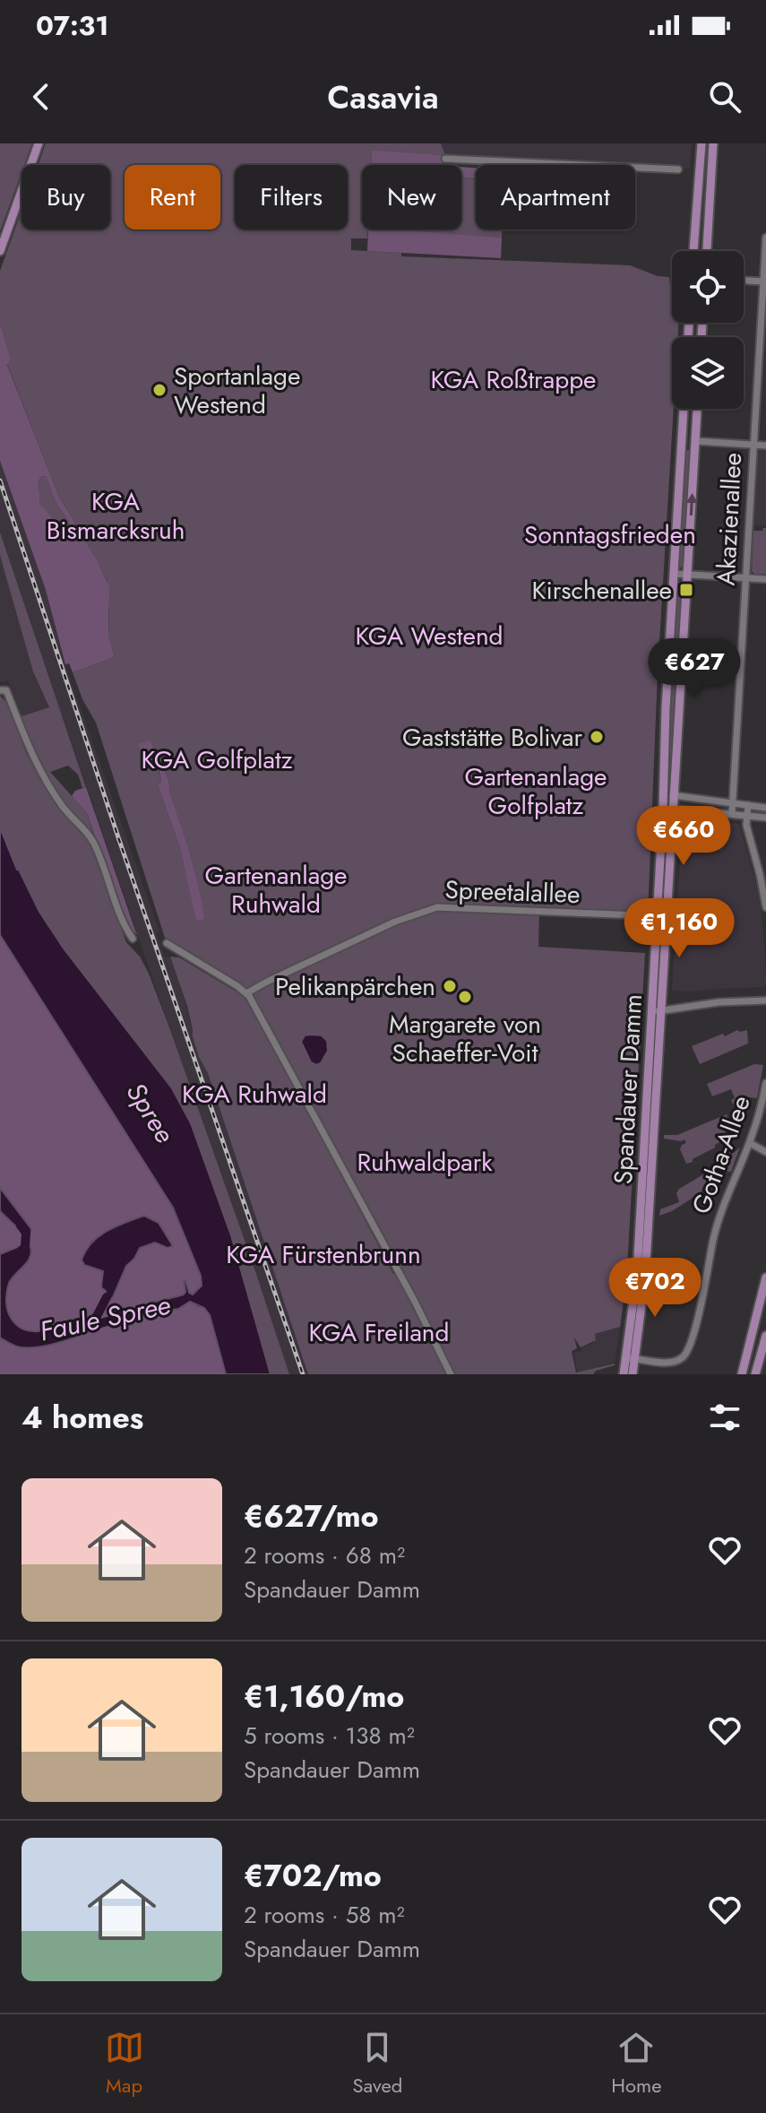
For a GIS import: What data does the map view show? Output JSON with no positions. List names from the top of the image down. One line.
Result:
{"streets":{"main road":["Spandauer Damm"],"street":["Akazienallee","Spreetalallee","Gotha-Allee"]},"crossings":[["Spreetalallee","Spandauer Damm"],["Spandauer Damm","Gotha-Allee"]],"water":["Spree","Faule Spree"],"parks":["KGA Roßtrappe","KGA Bismarcksruh","Sonntagsfrieden","KGA Westend","KGA Golfplatz","Gartenanlage Golfplatz","Gartenanlage Ruhwald","KGA Ruhwald","Ruhwaldpark","KGA Fürstenbrunn","KGA Freiland"],"places":{"other":["Sportanlage Westend","Gaststätte Bolivar","Pelikanpärchen","Margarete von Schaeffer-Voit"],"transit":["Kirschenallee"]},"page":{"status":"07:31","header":"Casavia","chip":["Buy","Rent","Filters","New","Apartment"],"price":["€627","€660","€1,160","€702"],"heading":"4 homes","list":[{"name":"€627/mo","note":"2 rooms · 68 m² · Spandauer Damm"},{"name":"€1,160/mo","note":"5 rooms · 138 m² · Spandauer Damm"},{"name":"€702/mo","note":"2 rooms · 58 m² · Spandauer Damm"}],"tabs":["Map","Saved","Home"]}}
